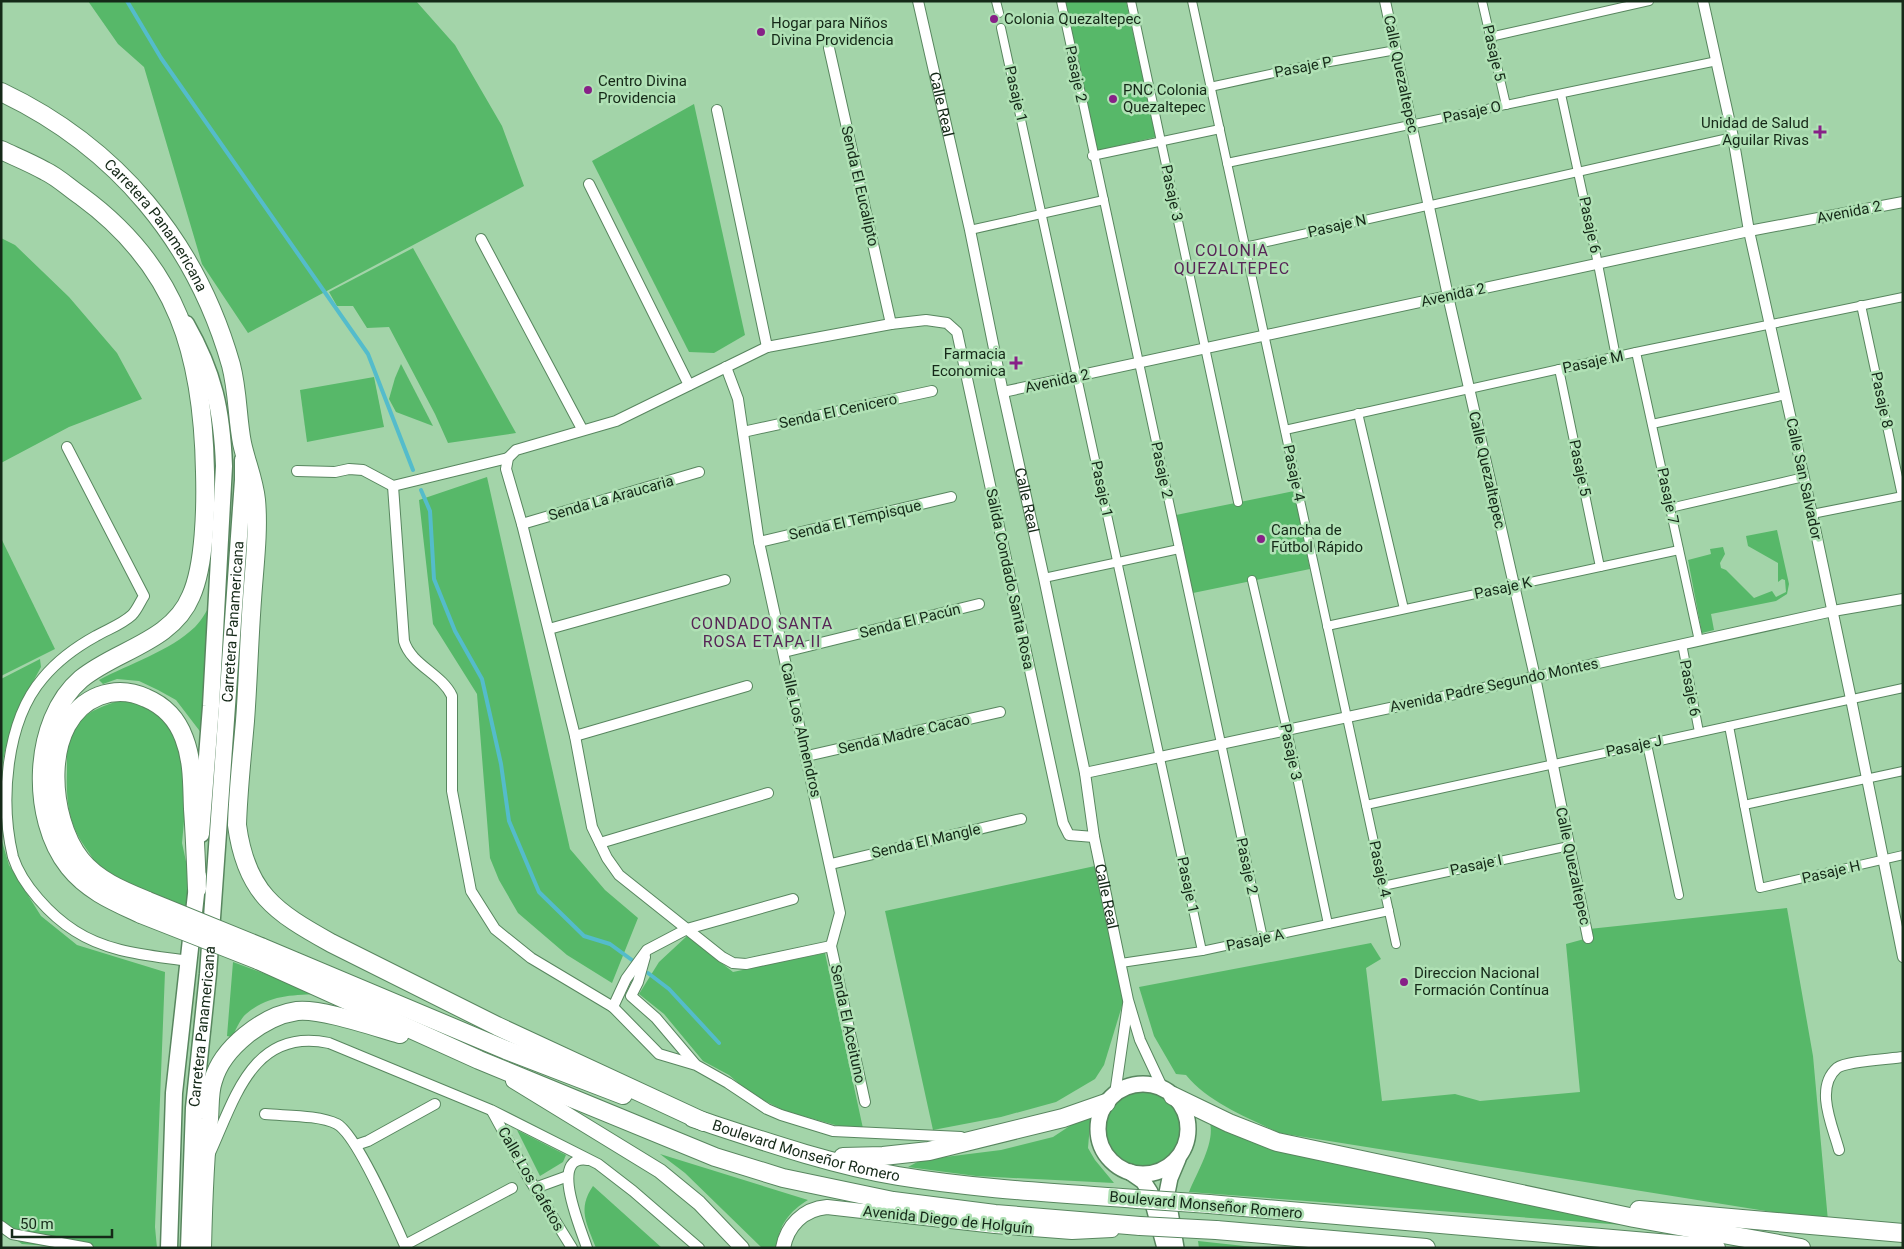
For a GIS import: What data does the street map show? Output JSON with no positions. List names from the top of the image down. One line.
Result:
{"streets":{"highway":["Carretera Panamericana","Boulevard Monseñor Romero"],"street":["Pasaje 5","Pasaje P","Pasaje 2","Calle Quezaltepec","Pasaje 1","Calle Real","Pasaje O","Senda El Eucalipto","Pasaje 3","Avenida 2","Pasaje 6","Pasaje N","Pasaje M","Pasaje 8","Senda El Cenicero","Pasaje 4","Calle San Salvador","Pasaje 7","Senda La Araucaria","Senda El Tempisque","Salida Condado Santa Rosa","Pasaje K","Senda El Pacún","Avenida Padre Segundo Montes","Calle Los Almendros","Senda Madre Cacao","Pasaje J","Senda El Mangle","Pasaje I","Pasaje H","Pasaje A","Senda El Aceituno","Calle Los Cafetos","Avenida Diego de Holguín"]},"crossings":[["Pasaje 5","Pasaje O"],["Pasaje 5","Pasaje M"],["Pasaje 5","Pasaje K"],["Pasaje P","Calle Quezaltepec"],["Pasaje P","Pasaje 4"],["Pasaje 2","Avenida 2"],["Pasaje 2","Avenida Padre Segundo Montes"],["Pasaje 2","Pasaje A"],["Calle Quezaltepec","Pasaje O"],["Calle Quezaltepec","Avenida 2"],["Calle Quezaltepec","Pasaje N"],["Calle Quezaltepec","Pasaje M"],["Calle Quezaltepec","Pasaje K"],["Calle Quezaltepec","Avenida Padre Segundo Montes"],["Calle Quezaltepec","Pasaje J"],["Calle Quezaltepec","Pasaje I"],["Pasaje 1","Avenida 2"],["Pasaje 1","Avenida Padre Segundo Montes"],["Pasaje 1","Pasaje A"],["Calle Real","Avenida 2"],["Calle Real","Salida Condado Santa Rosa"],["Calle Real","Avenida Padre Segundo Montes"],["Calle Real","Pasaje A"],["Pasaje O","Pasaje 6"],["Pasaje O","Pasaje 4"],["Pasaje O","Calle San Salvador"],["Senda El Eucalipto","Salida Condado Santa Rosa"],["Pasaje 3","Avenida 2"],["Pasaje 3","Avenida Padre Segundo Montes"],["Pasaje 3","Pasaje A"],["Avenida 2","Pasaje 6"],["Avenida 2","Pasaje 4"],["Avenida 2","Calle San Salvador"],["Pasaje 6","Pasaje N"],["Pasaje 6","Pasaje M"],["Pasaje 6","Avenida Padre Segundo Montes"],["Pasaje 6","Pasaje J"],["Pasaje N","Pasaje 4"],["Pasaje N","Calle San Salvador"],["Pasaje M","Pasaje 8"],["Pasaje M","Pasaje 4"],["Pasaje M","Calle San Salvador"],["Pasaje M","Pasaje 7"],["Senda El Cenicero","Calle Los Almendros"],["Pasaje 4","Pasaje K"],["Pasaje 4","Avenida Padre Segundo Montes"],["Pasaje 4","Pasaje J"],["Pasaje 4","Pasaje I"],["Pasaje 4","Pasaje A"],["Calle San Salvador","Avenida Padre Segundo Montes"],["Calle San Salvador","Pasaje J"],["Calle San Salvador","Pasaje H"],["Pasaje 7","Pasaje K"],["Pasaje 7","Avenida Padre Segundo Montes"],["Senda El Tempisque","Calle Los Almendros"],["Senda El Pacún","Calle Los Almendros"],["Calle Los Almendros","Senda Madre Cacao"],["Calle Los Almendros","Senda El Mangle"],["Calle Los Almendros","Senda El Aceituno"],["Boulevard Monseñor Romero","Avenida Diego de Holguín"]],"districts":["COLONIA QUEZALTEPEC","CONDADO SANTA ROSA ETAPA II"],"places":{"other":["Colonia Quezaltepec","Hogar para Niños Divina Providencia","Centro Divina Providencia","PNC Colonia Quezaltepec","Cancha de Fútbol Rápido","Direccion Nacional Formación Contínua"],"health":["Unidad de Salud Aguilar Rivas","Farmacia Economica"]},"scale_bar":"50 m"}
